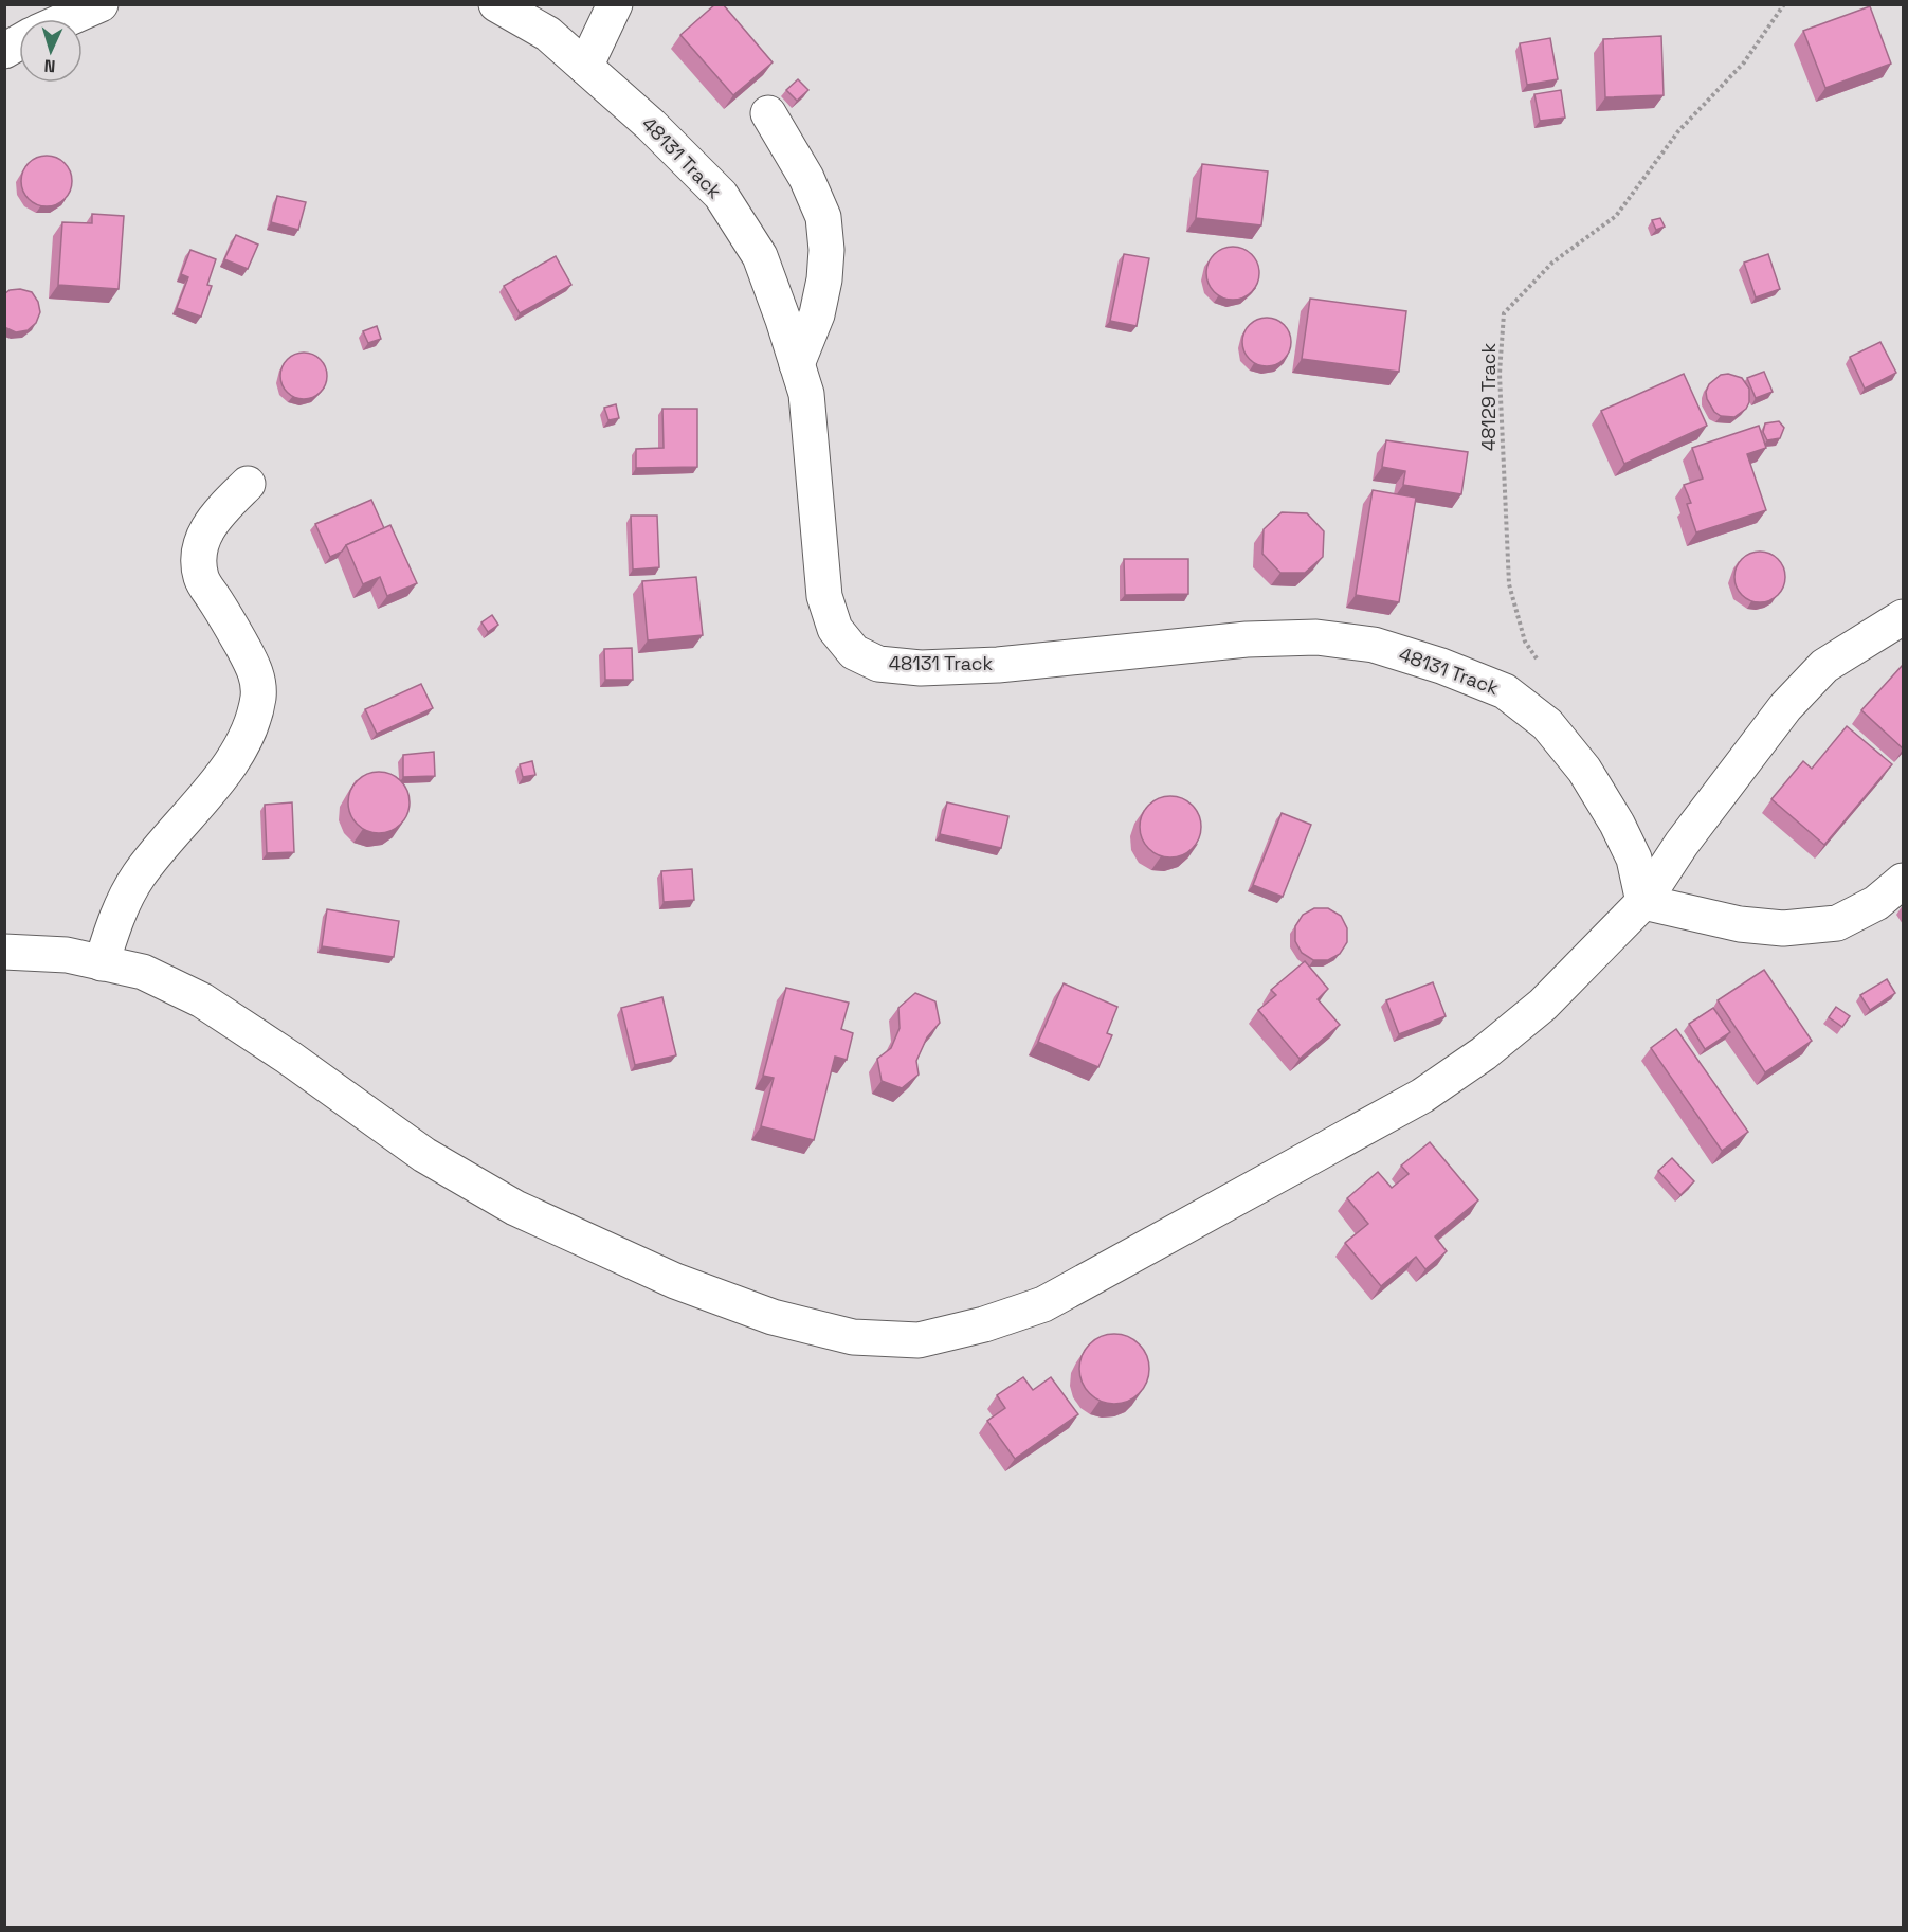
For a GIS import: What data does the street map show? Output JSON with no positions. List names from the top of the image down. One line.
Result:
{"streets":{"street":["48131 Track"],"path":["48129 Track"]},"north":"bottom"}
